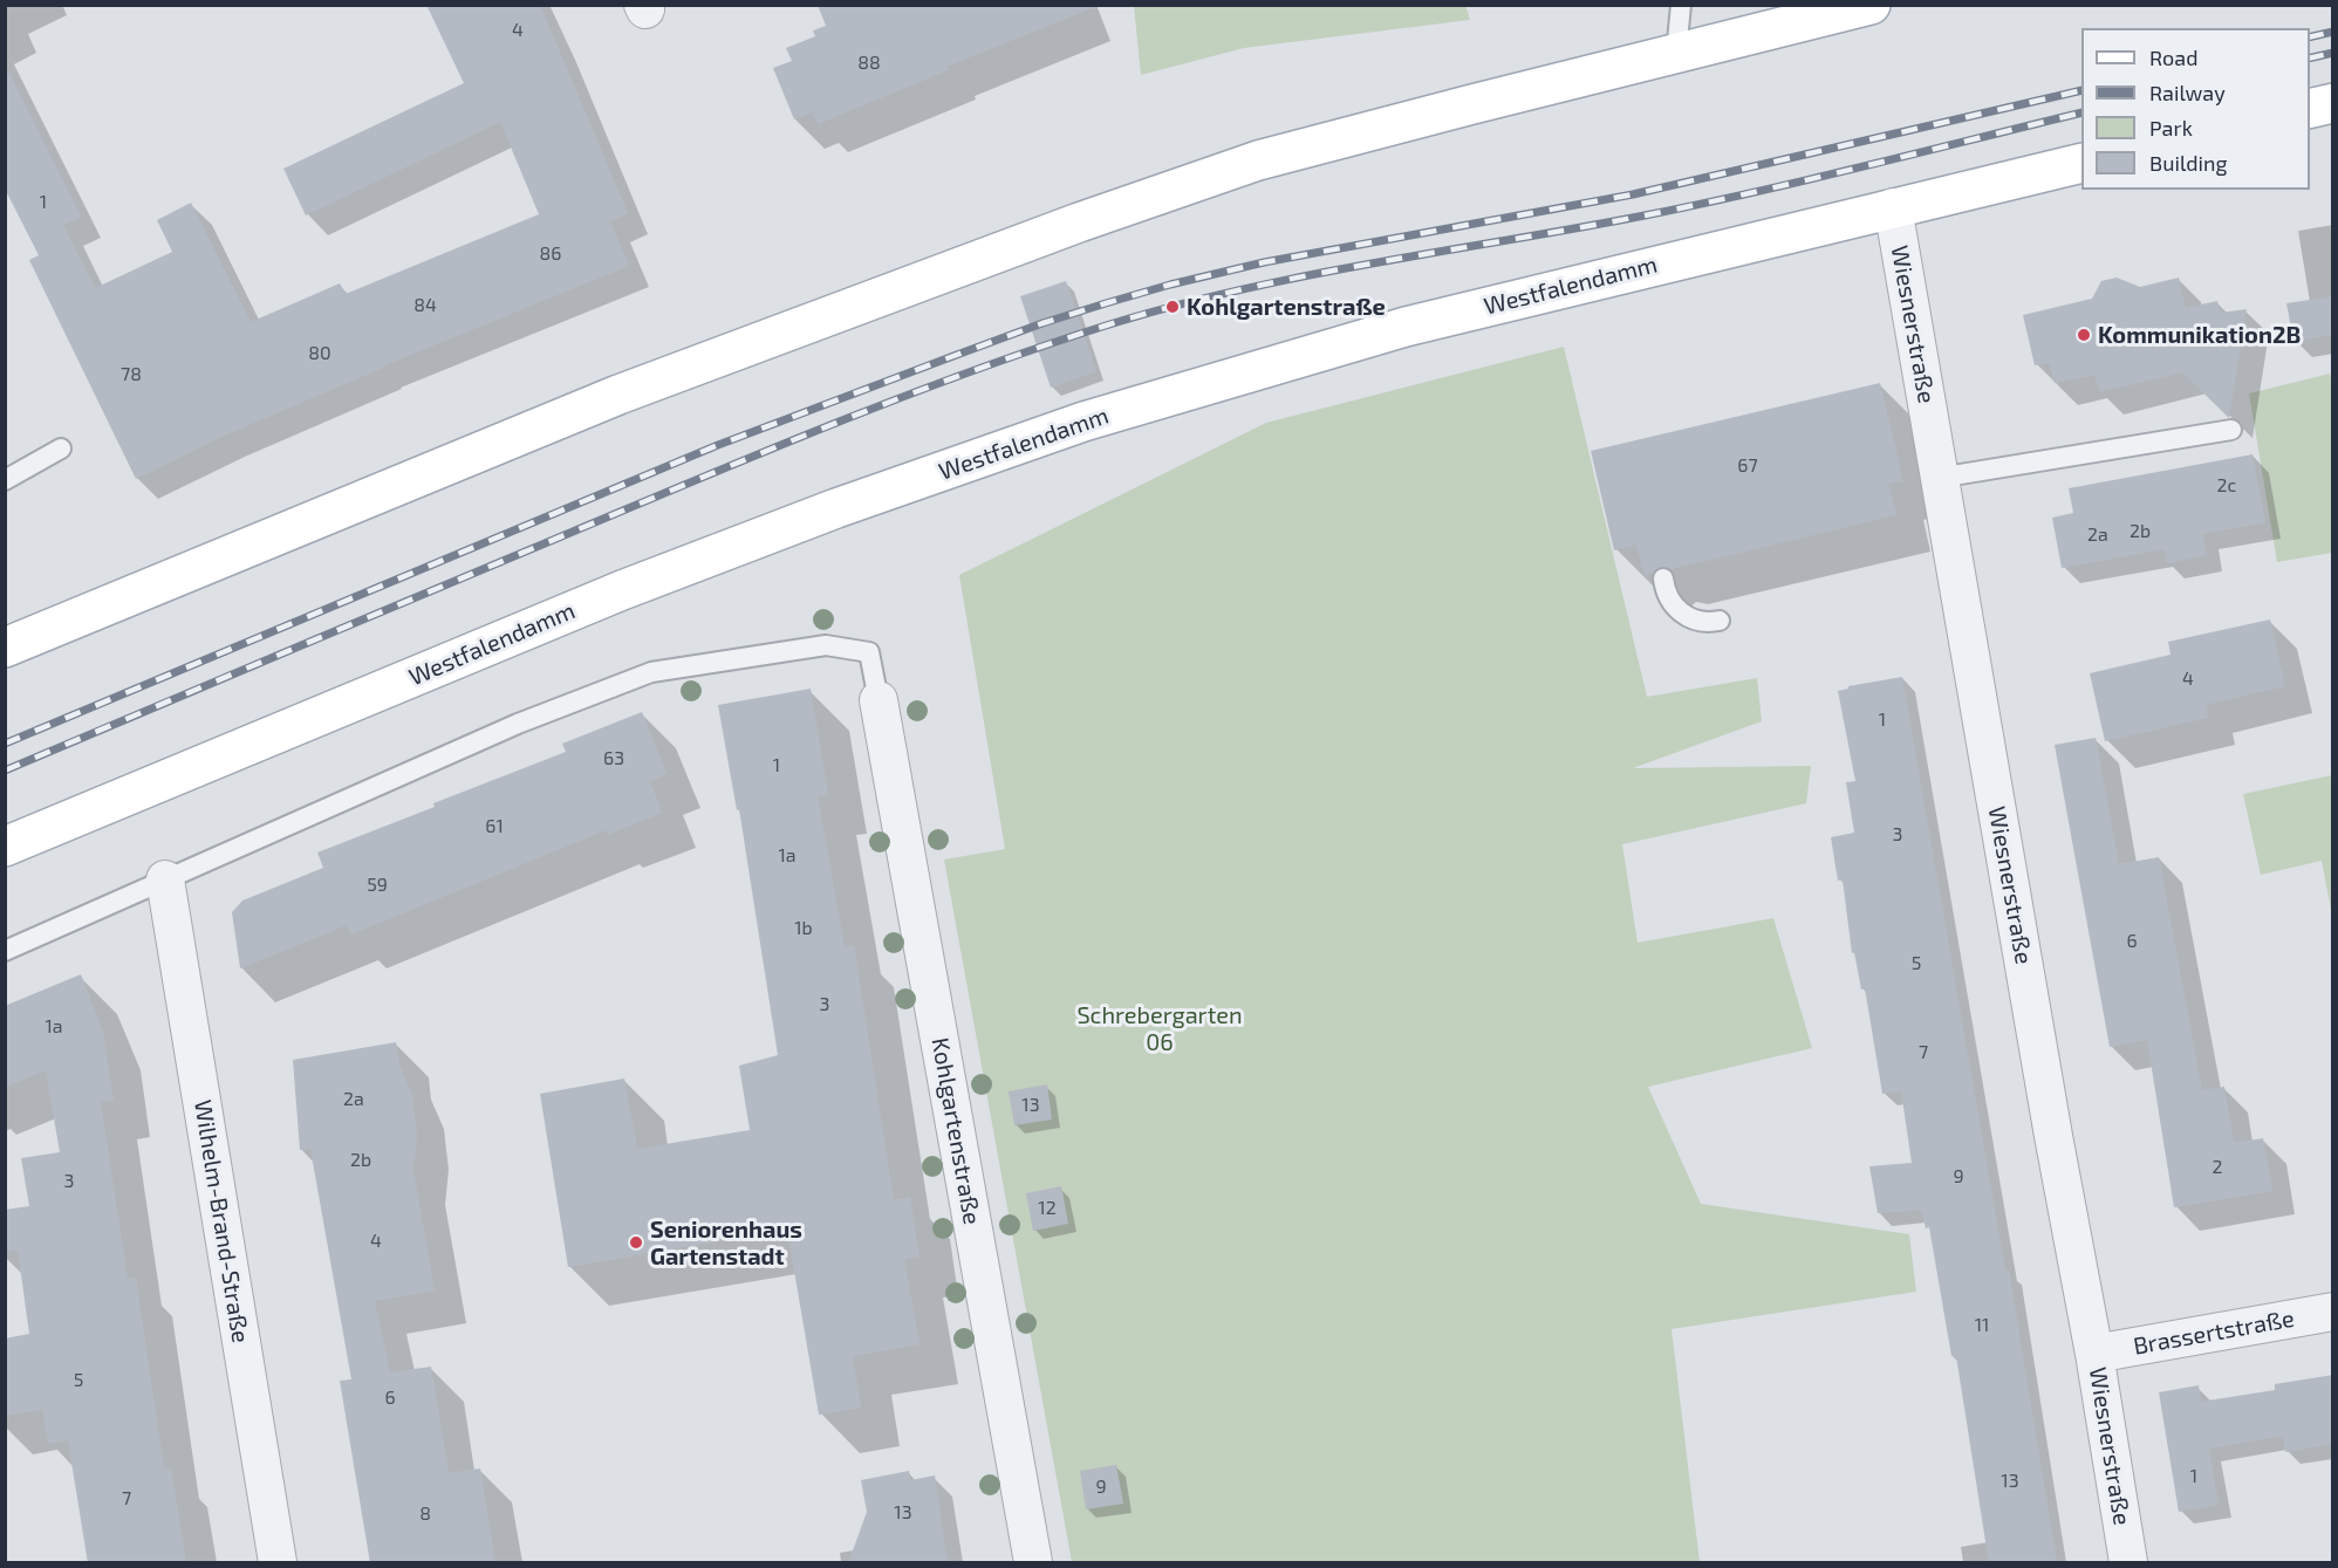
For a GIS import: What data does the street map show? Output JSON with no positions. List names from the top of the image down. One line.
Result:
{"streets":{"main road":["Westfalendamm"],"street":["Wiesnerstraße","Kohlgartenstraße","Wilhelm-Brand-Straße","Brassertstraße"]},"crossings":[["Westfalendamm","Wiesnerstraße"],["Wiesnerstraße","Brassertstraße"]],"parks":["Schrebergarten 06"],"places":["Kohlgartenstraße","Kommunikation2B","Seniorenhaus Gartenstadt"],"house_numbers":["4","88","1","86","84","80","78","67","2c","2b","2a","4","1","63","1","61","3","1a","59","1b","6","5","3","1a","7","2a","13","2b","2","9","3","12","4","11","5","6","1","13","9","7","13","8"],"legend":["Road","Railway","Park","Building"]}
